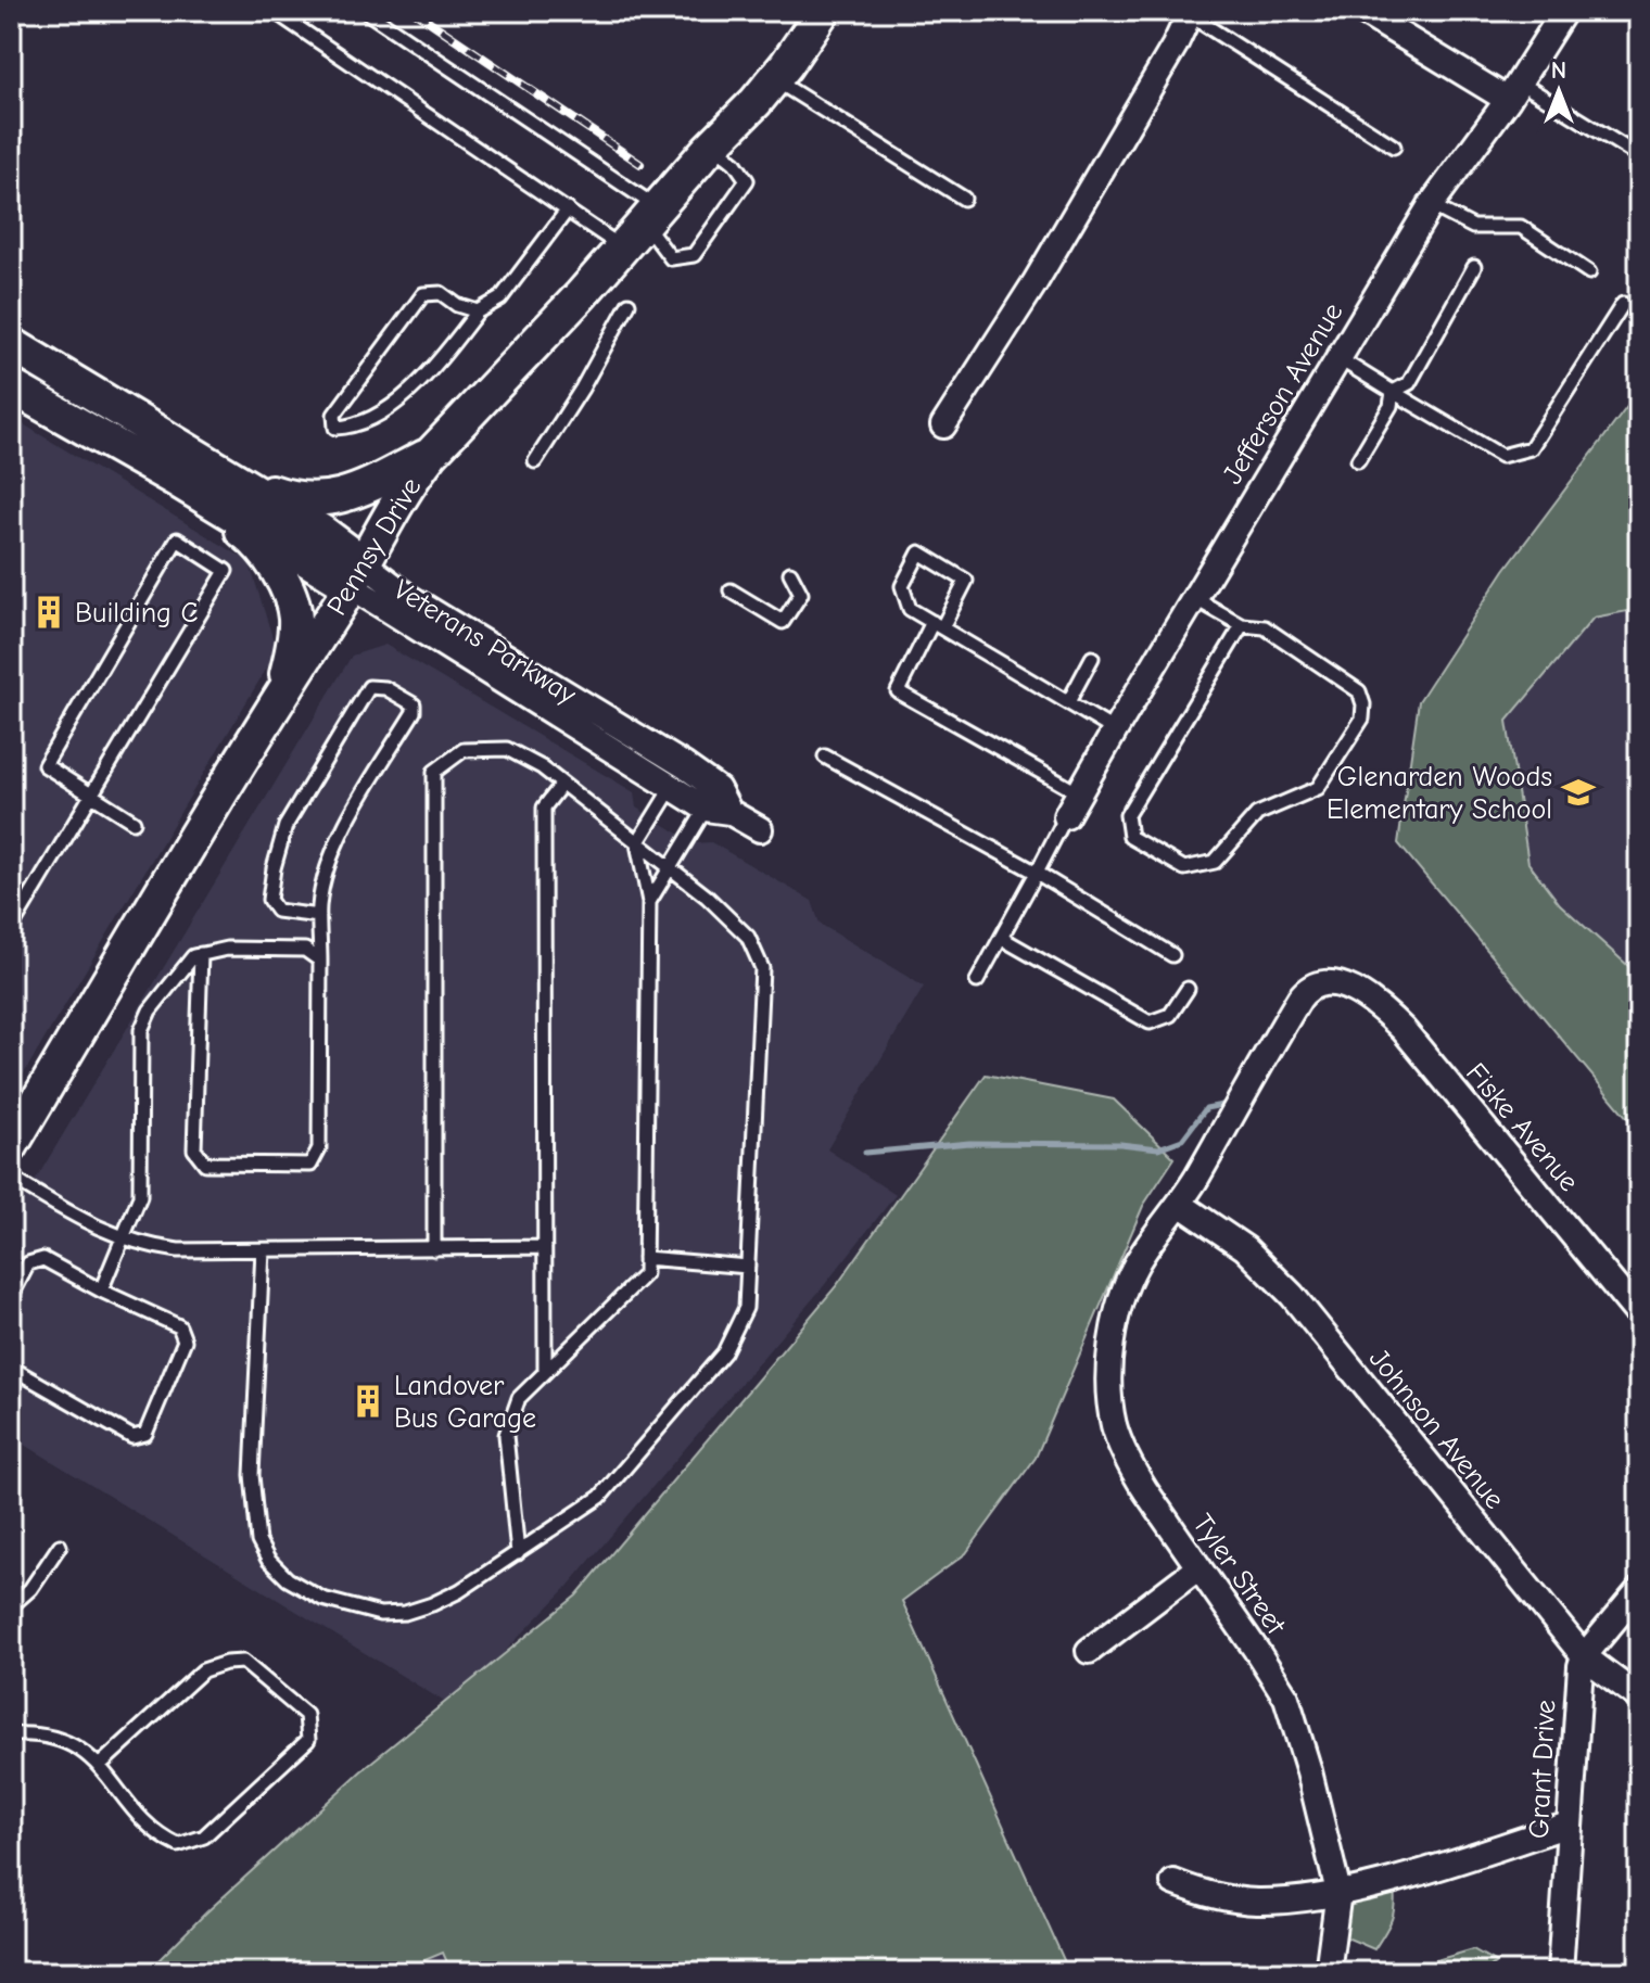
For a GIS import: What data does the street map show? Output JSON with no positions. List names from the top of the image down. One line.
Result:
{"streets":{"main road":["Pennsy Drive","Veterans Parkway"],"street":["Jefferson Avenue","Fiske Avenue","Johnson Avenue","Tyler Street","Grant Drive"]},"crossings":[["Pennsy Drive","Veterans Parkway"],["Fiske Avenue","Tyler Street"],["Johnson Avenue","Tyler Street"],["Johnson Avenue","Grant Drive"]],"places":{"building":["Building C","Landover Bus Garage"],"school or university":["Glenarden Woods Elementary School"]},"north":"top"}
